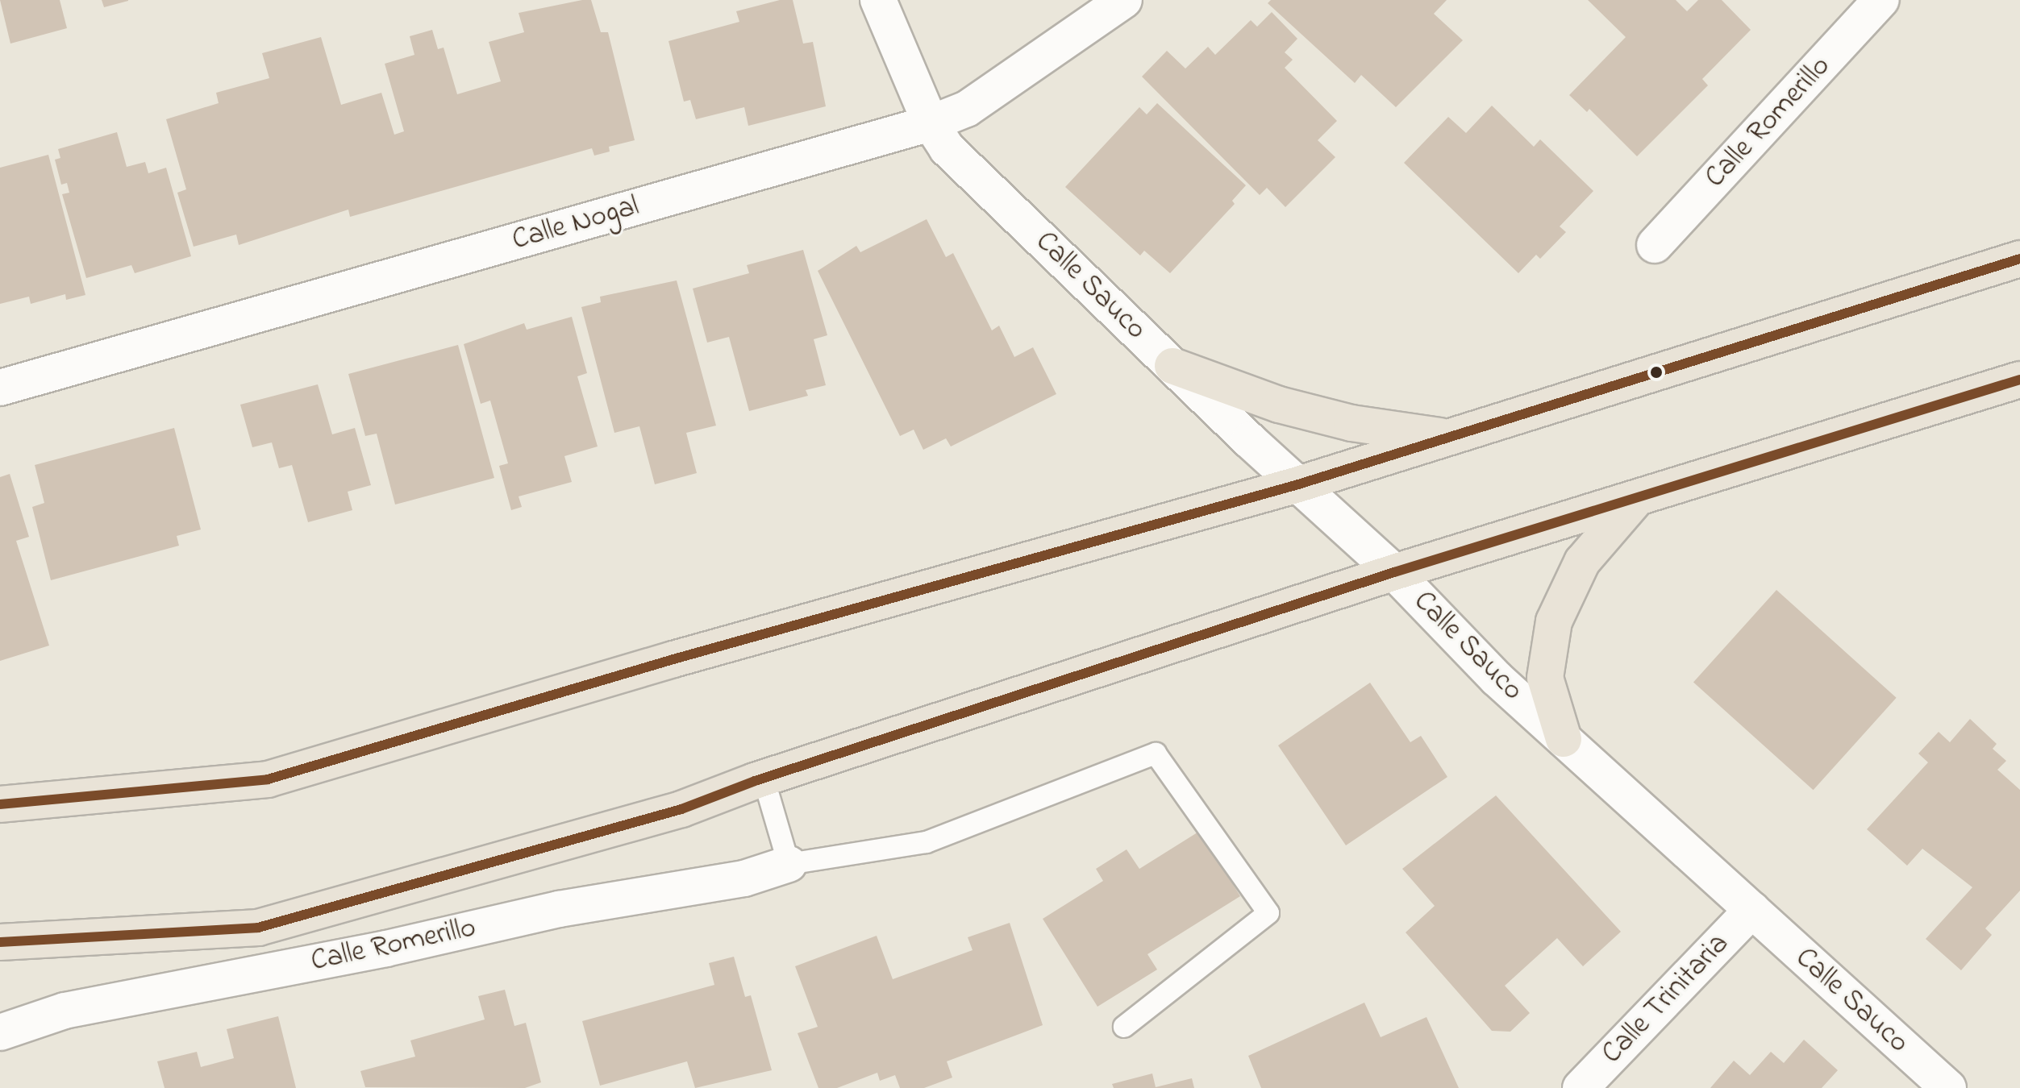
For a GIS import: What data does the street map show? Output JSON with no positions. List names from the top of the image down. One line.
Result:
{"streets":{"street":["Calle Romerillo","Calle Nogal","Calle Sauco","Calle Trinitaria"]},"crossings":[["Calle Nogal","Calle Sauco"],["Calle Sauco","Calle Trinitaria"]]}
